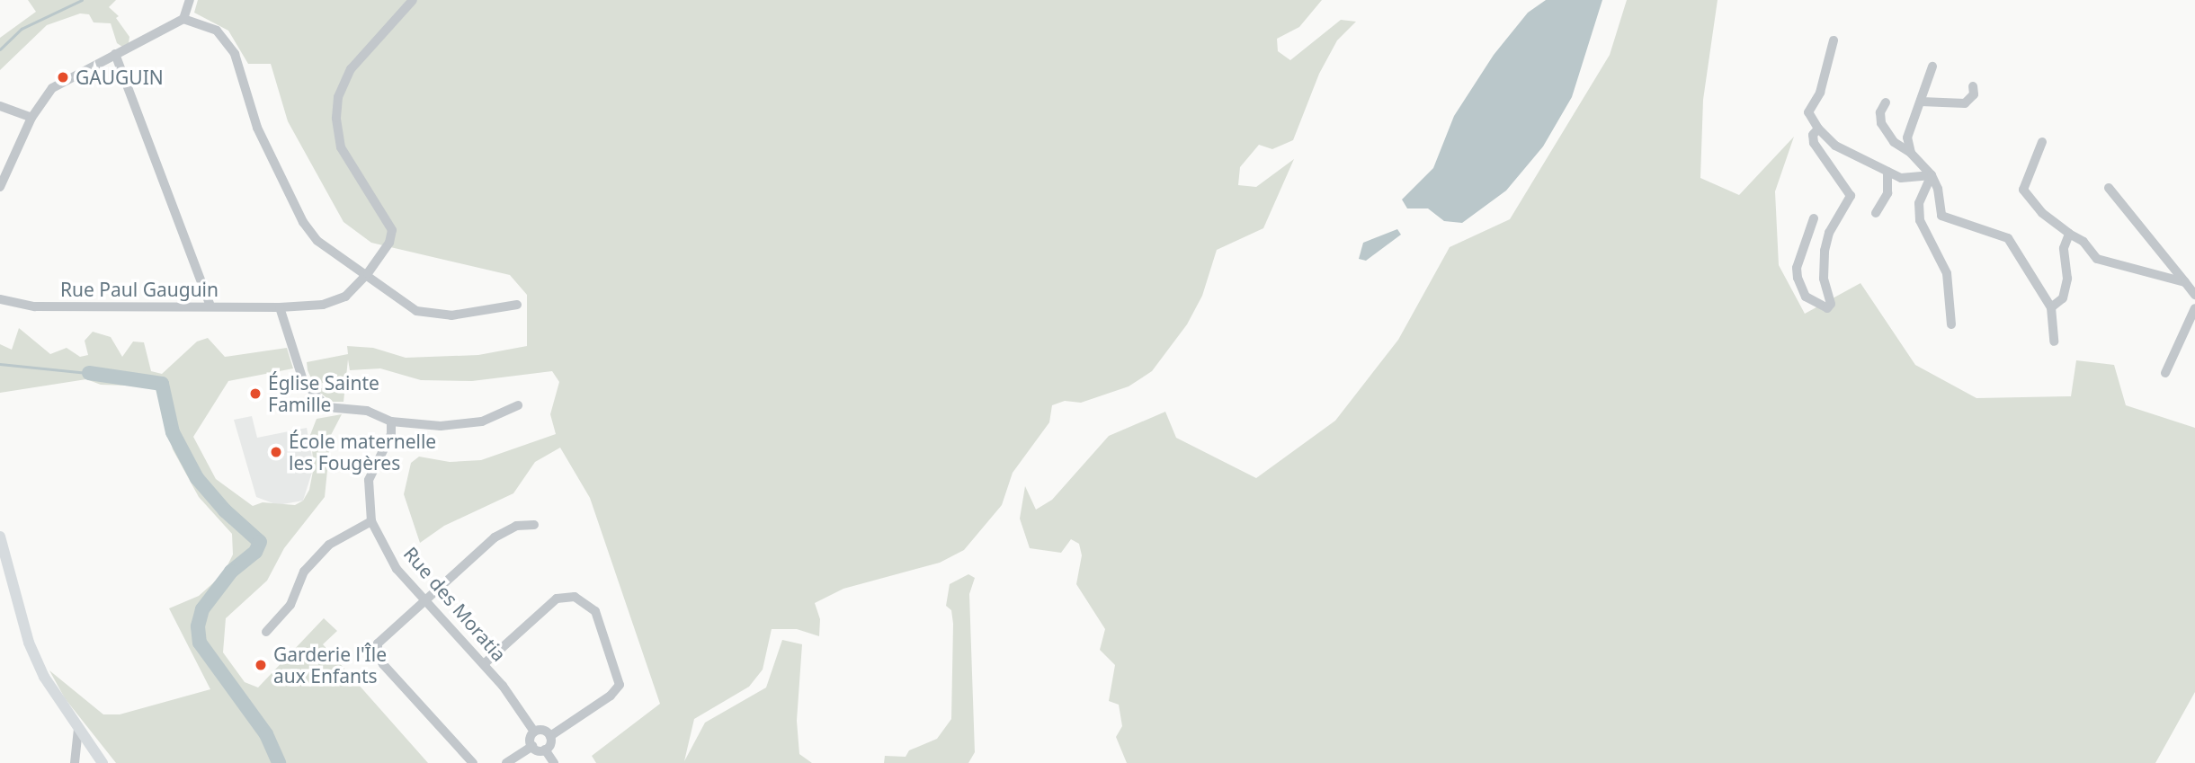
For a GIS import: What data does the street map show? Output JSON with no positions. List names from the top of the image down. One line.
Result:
{"streets":{"street":["Rue Paul Gauguin","Rue des Moratia"]},"places":["GAUGUIN","Église Sainte Famille","École maternelle les Fougères","Garderie l'Île aux Enfants"]}
